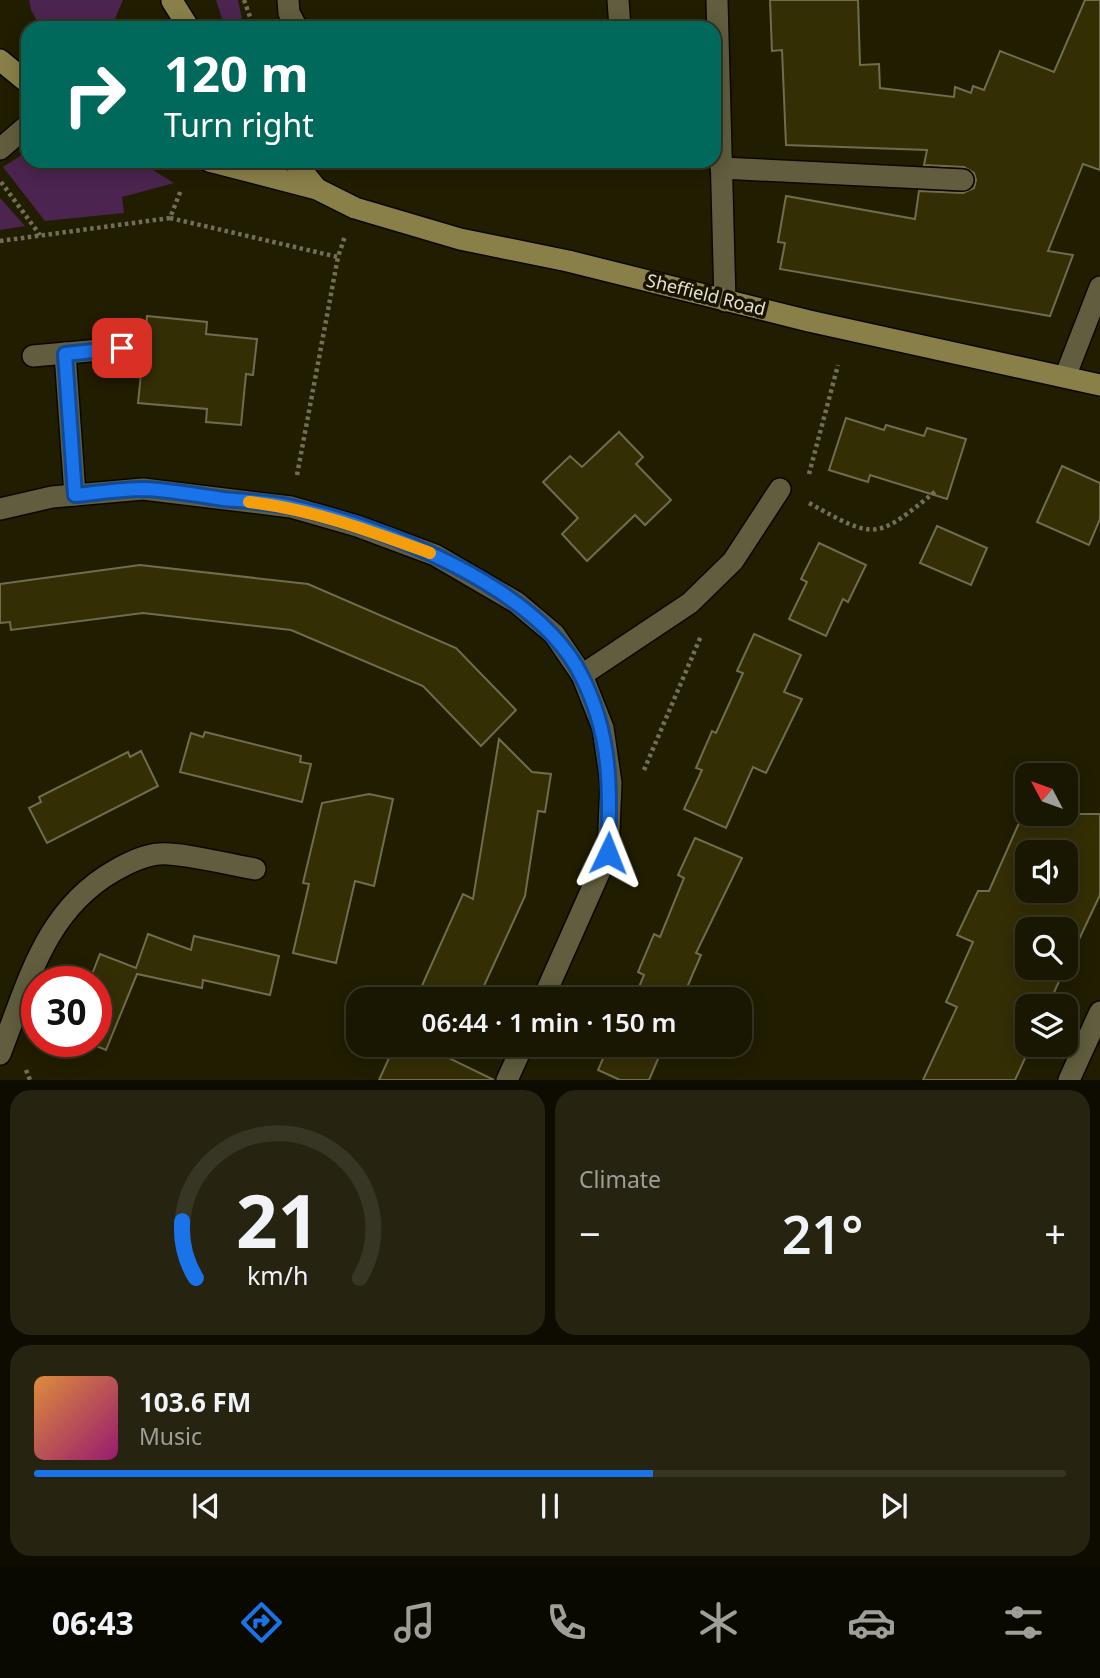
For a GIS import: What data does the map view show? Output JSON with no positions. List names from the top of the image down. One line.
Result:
{"streets":{"main road":["Sheffield Road"]},"north":"top left","page":{"turn":["120 m","Turn right"],"limit":"30","trip":"06:44 · 1 min · 150 m","tile":"Climate","heat":["−","21°","+"],"song":["103.6 FM","Music"],"tabs":"06:43","gauge":["21","km/h"]}}
